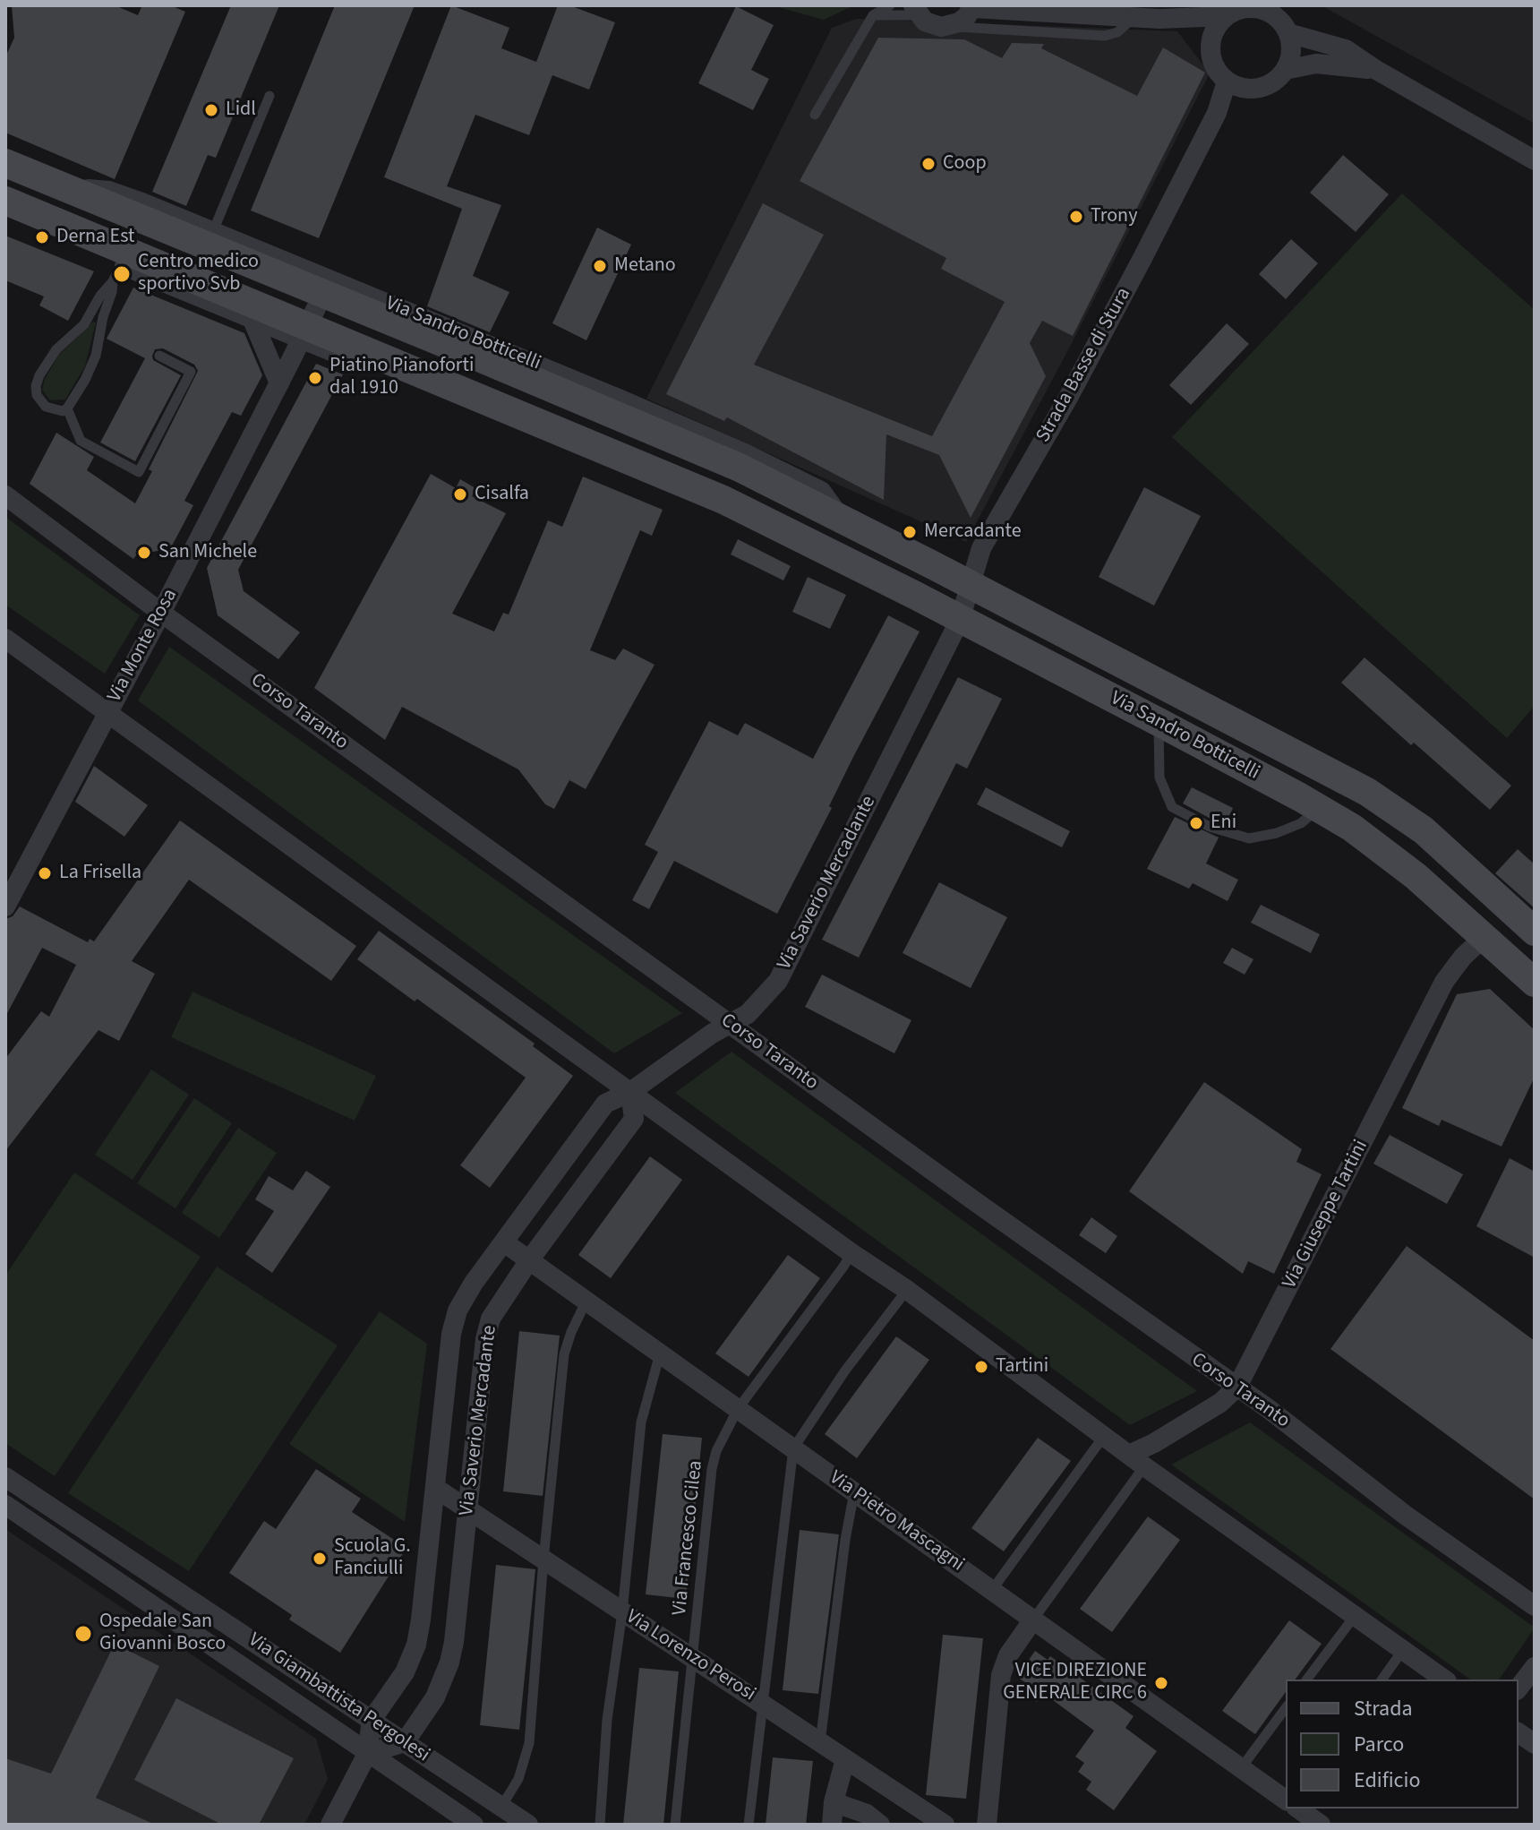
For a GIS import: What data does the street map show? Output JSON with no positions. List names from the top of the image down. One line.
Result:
{"streets":{"main road":["Via Sandro Botticelli"],"street":["Strada Basse di Stura","Via Monte Rosa","Corso Taranto","Via Saverio Mercadante","Via Giuseppe Tartini","Via Pietro Mascagni","Via Lorenzo Perosi","Via Giambattista Pergolesi"],"lane":["Via Francesco Cilea"]},"crossings":[["Via Sandro Botticelli","Strada Basse di Stura"],["Via Sandro Botticelli","Via Monte Rosa"],["Via Sandro Botticelli","Via Saverio Mercadante"],["Via Sandro Botticelli","Via Giuseppe Tartini"],["Strada Basse di Stura","Via Saverio Mercadante"],["Via Monte Rosa","Corso Taranto"],["Corso Taranto","Via Saverio Mercadante"],["Corso Taranto","Via Giuseppe Tartini"],["Via Saverio Mercadante","Via Pietro Mascagni"],["Via Saverio Mercadante","Via Lorenzo Perosi"],["Via Saverio Mercadante","Via Giambattista Pergolesi"],["Via Giuseppe Tartini","Via Pietro Mascagni"],["Via Pietro Mascagni","Via Francesco Cilea"],["Via Francesco Cilea","Via Lorenzo Perosi"]],"places":["Lidl","Coop","Trony","Derna Est","Metano","Centro medico sportivo Svb","Piatino Pianoforti dal 1910","Cisalfa","Mercadante","San Michele","Eni","La Frisella","Tartini","Scuola G. Fanciulli","Ospedale San Giovanni Bosco","VICE DIREZIONE GENERALE CIRC 6"],"legend":["Strada","Parco","Edificio"]}
